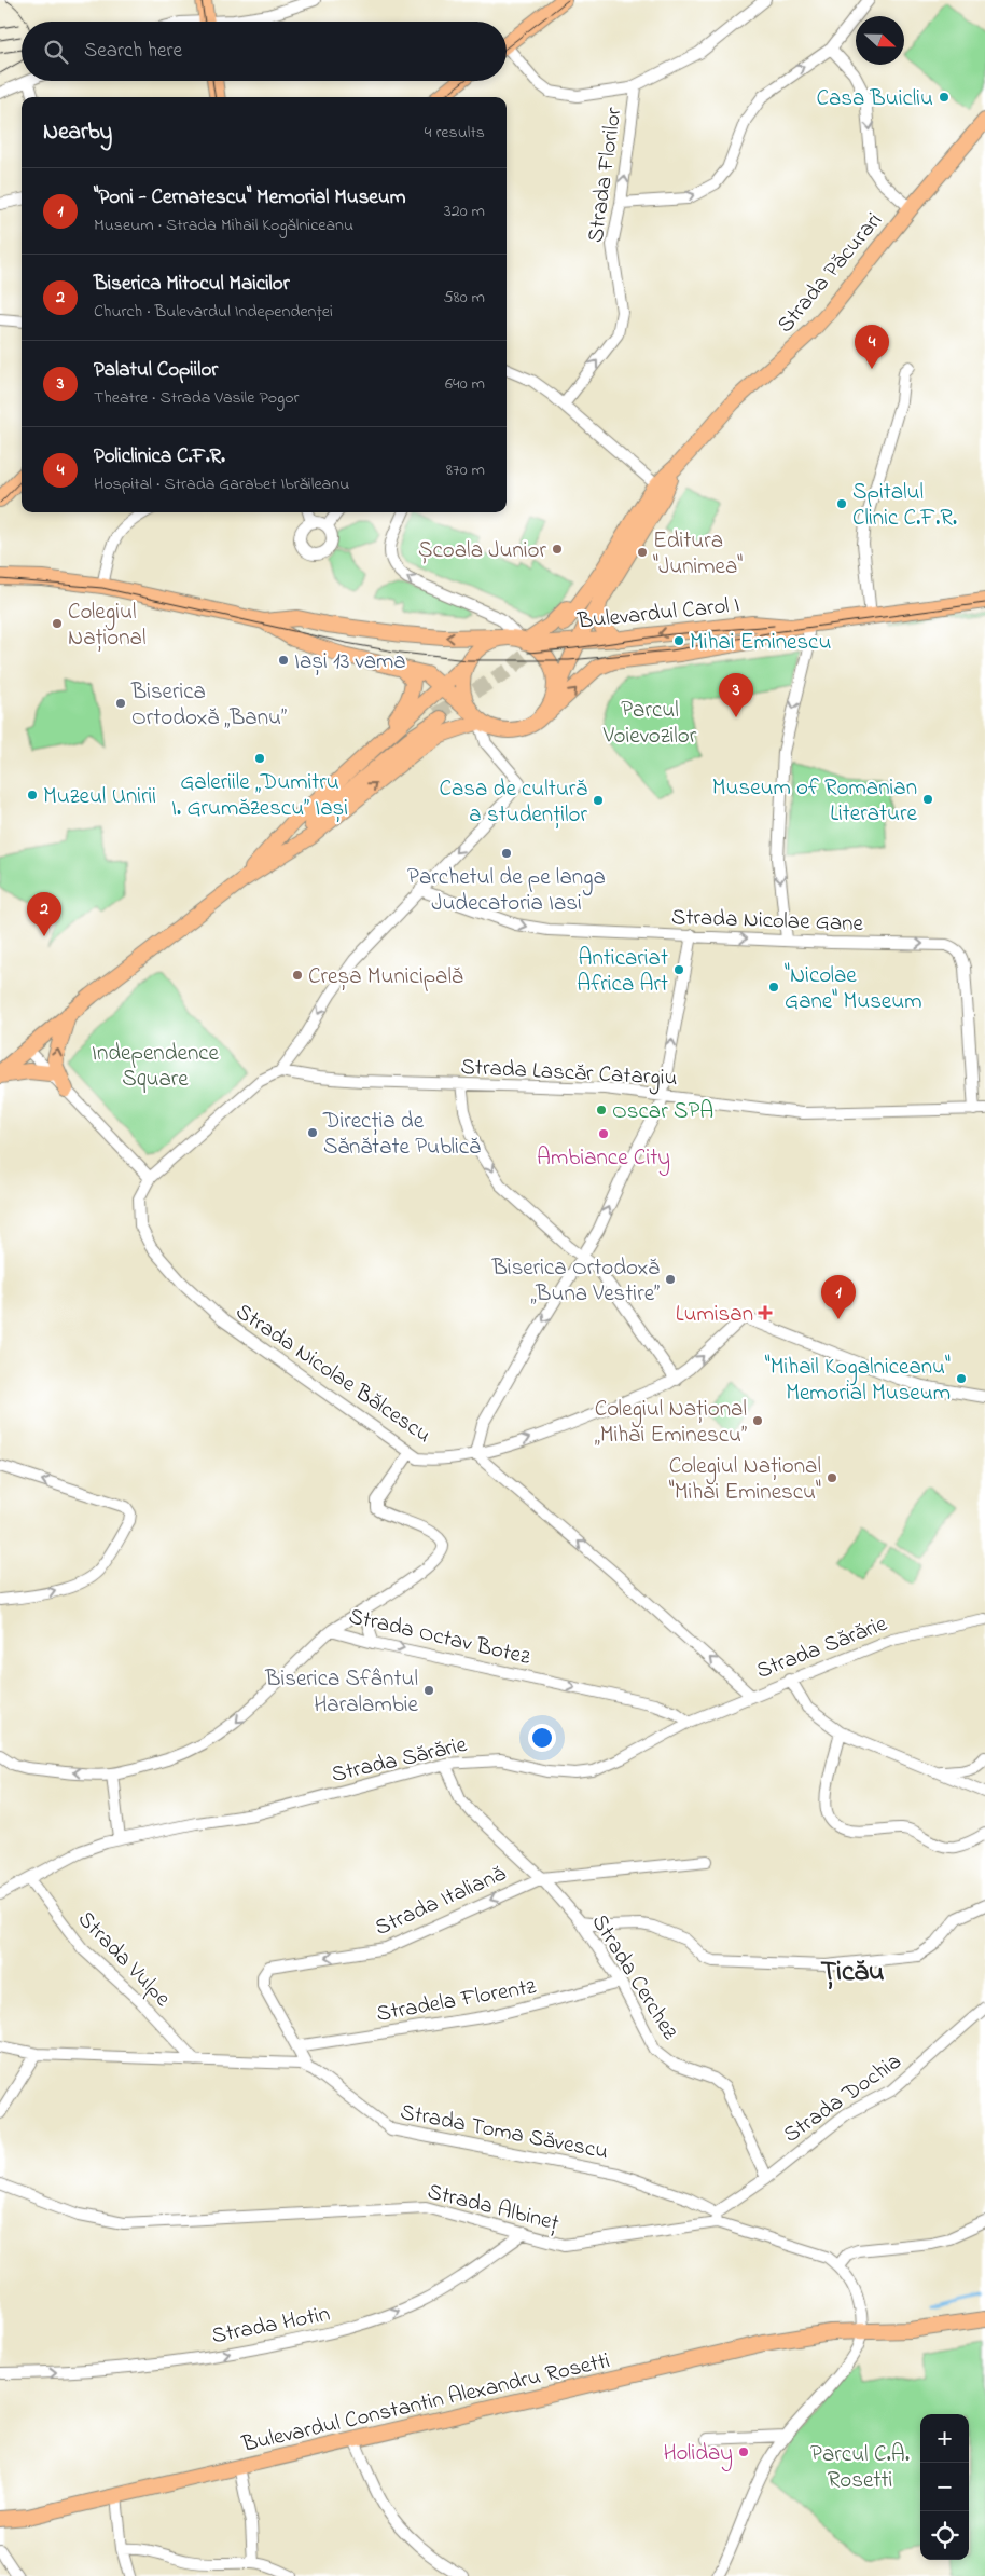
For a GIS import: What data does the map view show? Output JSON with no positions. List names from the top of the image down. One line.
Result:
{"streets":{"main road":["Strada Păcurari","Bulevardul Carol I","Bulevardul Constantin Alexandru Rosetti"],"street":["Strada Florilor","Strada Nicolae Gane","Strada Lascăr Catargiu","Strada Nicolae Bălcescu","Strada Octav Botez","Strada Sărărie","Strada Italiană","Strada Vulpe","Strada Cerchez","Stradela Florentz","Strada Dochia","Strada Toma Săvescu","Strada Albineț","Strada Hotin"]},"crossings":[["Strada Nicolae Gane","Strada Lascăr Catargiu"],["Strada Nicolae Bălcescu","Strada Octav Botez"],["Strada Octav Botez","Strada Sărărie"],["Strada Sărărie","Strada Vulpe"],["Strada Sărărie","Strada Cerchez"],["Strada Italiană","Strada Cerchez"],["Strada Italiană","Stradela Florentz"],["Strada Italiană","Strada Toma Săvescu"],["Strada Cerchez","Stradela Florentz"],["Strada Cerchez","Strada Dochia"],["Strada Dochia","Strada Toma Săvescu"],["Strada Dochia","Strada Albineț"],["Strada Toma Săvescu","Strada Albineț"],["Strada Albineț","Strada Hotin"],["Strada Albineț","Bulevardul Constantin Alexandru Rosetti"]],"one_way":["Strada Florilor","Strada Nicolae Gane","Strada Octav Botez","Strada Hotin"],"districts":["Țicău"],"parks":["Parcul Voievozilor","Independence Square","Parcul C.A. Rosetti"],"places":{"other":["Casa Buicliu","Spitalul Clinic C.F.R.","Școala Junior","Editura \"Junimea\"","Colegiul Național","Mihai Eminescu","Iași 13 vama","Biserica Ortodoxă „Banu”","Galeriile „Dumitru I. Grumăzescu” Iași","Muzeul Unirii","Museum of Romanian Literature","Casa de cultură a studenților","Parchetul de pe langa Judecatoria Iasi","Anticariat Africa Art","Creșa Municipală","\"Nicolae Gane\" Museum","Oscar SPA","Direcția de Sănătate Publică","Ambiance City","Biserica Ortodoxă „Buna Vestire”","\"Mihail Kogalniceanu\" Memorial Museum","Colegiul Național „Mihai Eminescu”","Colegiul Național \"Mihai Eminescu\"","Biserica Sfântul Haralambie","Holiday"],"health":["Lumisan"]},"north":"right","page":{"search":"Search here","heading":["Nearby","4 results"],"list":[{"mark":"1","name":"\"Poni - Cernatescu\" Memorial Museum","note":"Museum · Strada Mihail Kogălniceanu","value":"320 m"},{"mark":"2","name":"Biserica Mitocul Maicilor","note":"Church · Bulevardul Independenței","value":"580 m"},{"mark":"3","name":"Palatul Copiilor","note":"Theatre · Strada Vasile Pogor","value":"640 m"},{"mark":"4","name":"Policlinica C.F.R.","note":"Hospital · Strada Garabet Ibrăileanu","value":"870 m"}],"pins":["4","3","2","1"],"map_buttons":["+","−"]}}
